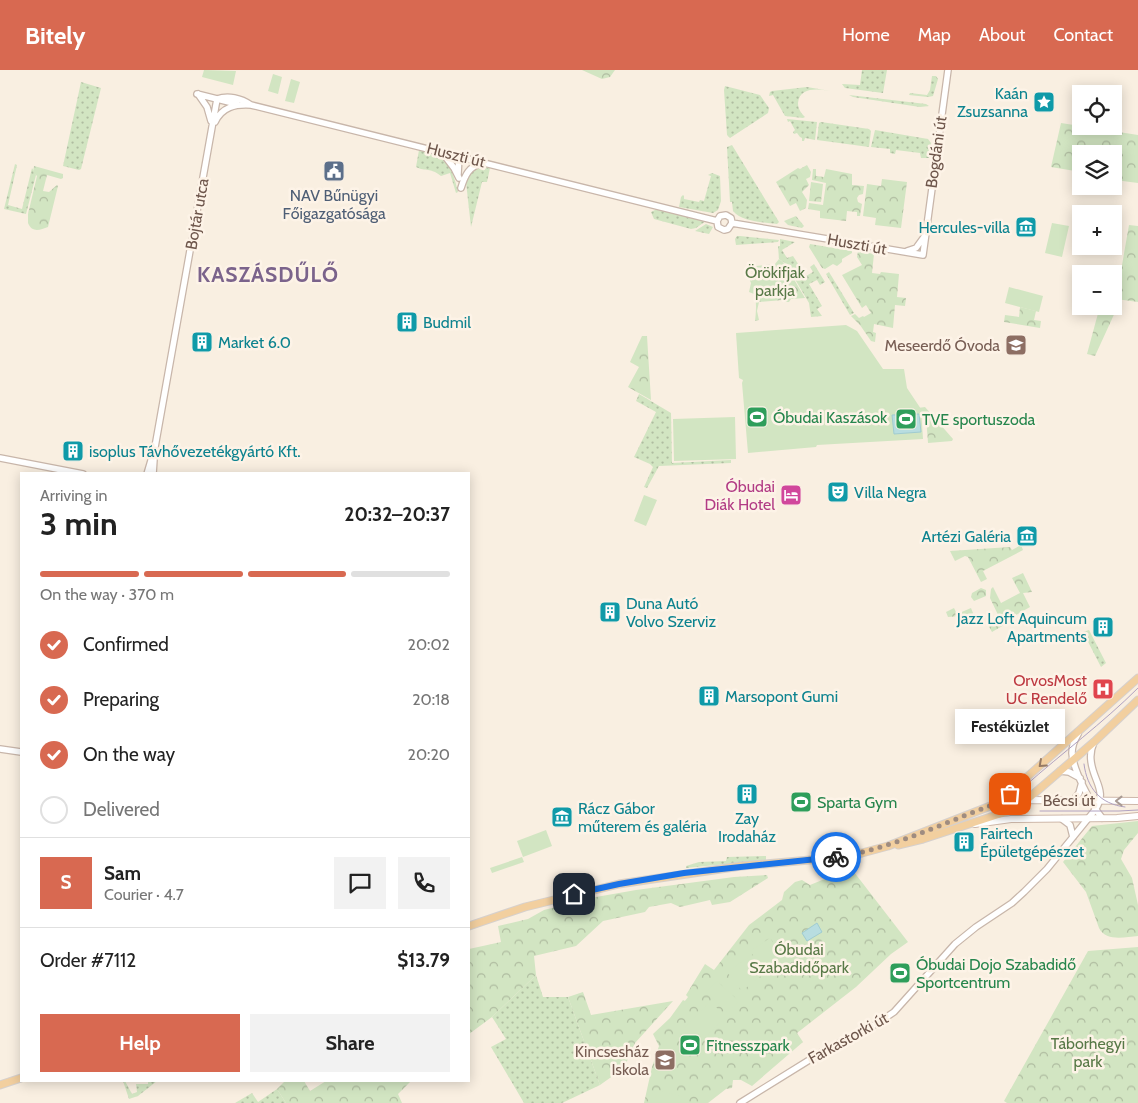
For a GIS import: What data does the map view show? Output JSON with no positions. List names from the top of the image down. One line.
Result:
{"streets":{"main road":["Bécsi út"],"street":["Bogdáni út","Huszti út","Bojtár utca","Farkastorki út"]},"crossings":[["Bogdáni út","Huszti út"],["Huszti út","Bojtár utca"],["Bécsi út","Farkastorki út"]],"districts":["KASZÁSDŰLŐ"],"parks":["Örökifjak parkja","Óbudai Szabadidőpark","Táborhegyi park"],"places":{"place":["Kaán Zsuzsanna"],"public building":["NAV Bűnügyi Főigazgatósága"],"museum":["Hercules-villa","Artézi Galéria","Rácz Gábor műterem és galéria"],"building":["Budmil","Market 6.0","isoplus Távhővezetékgyártó Kft.","Duna Autó Volvo Szerviz","Jazz Loft Aquincum Apartments","Marsopont Gumi","Zay Irodaház","Fairtech Épületgépészet"],"school or university":["Meseerdő Óvoda","Kincsesház Iskola"],"sports":["Óbudai Kaszások","TVE sportuszoda","Sparta Gym","Óbudai Dojo Szabadidő Sportcentrum","Fitnesszpark"],"theatre":["Villa Negra"],"hotel":["Óbudai Diák Hotel"],"hospital":["OrvosMost UC Rendelő"],"other":["Festéküzlet"]},"page":{"header":"Bitely","nav":["Home","Map","About","Contact"],"map_buttons":["+","−"],"heading":["3 min","Arriving in","20:32–20:37"],"panel":["Sam","Courier · 4.7","Order #7112","$13.79"],"bar":"On the way · 370 m","list":[["Confirmed","20:02"],["Preparing","20:18"],["On the way","20:20"],"Delivered"],"bubble":"Festéküzlet","round":"S","buttons":["Help","Share"]}}
